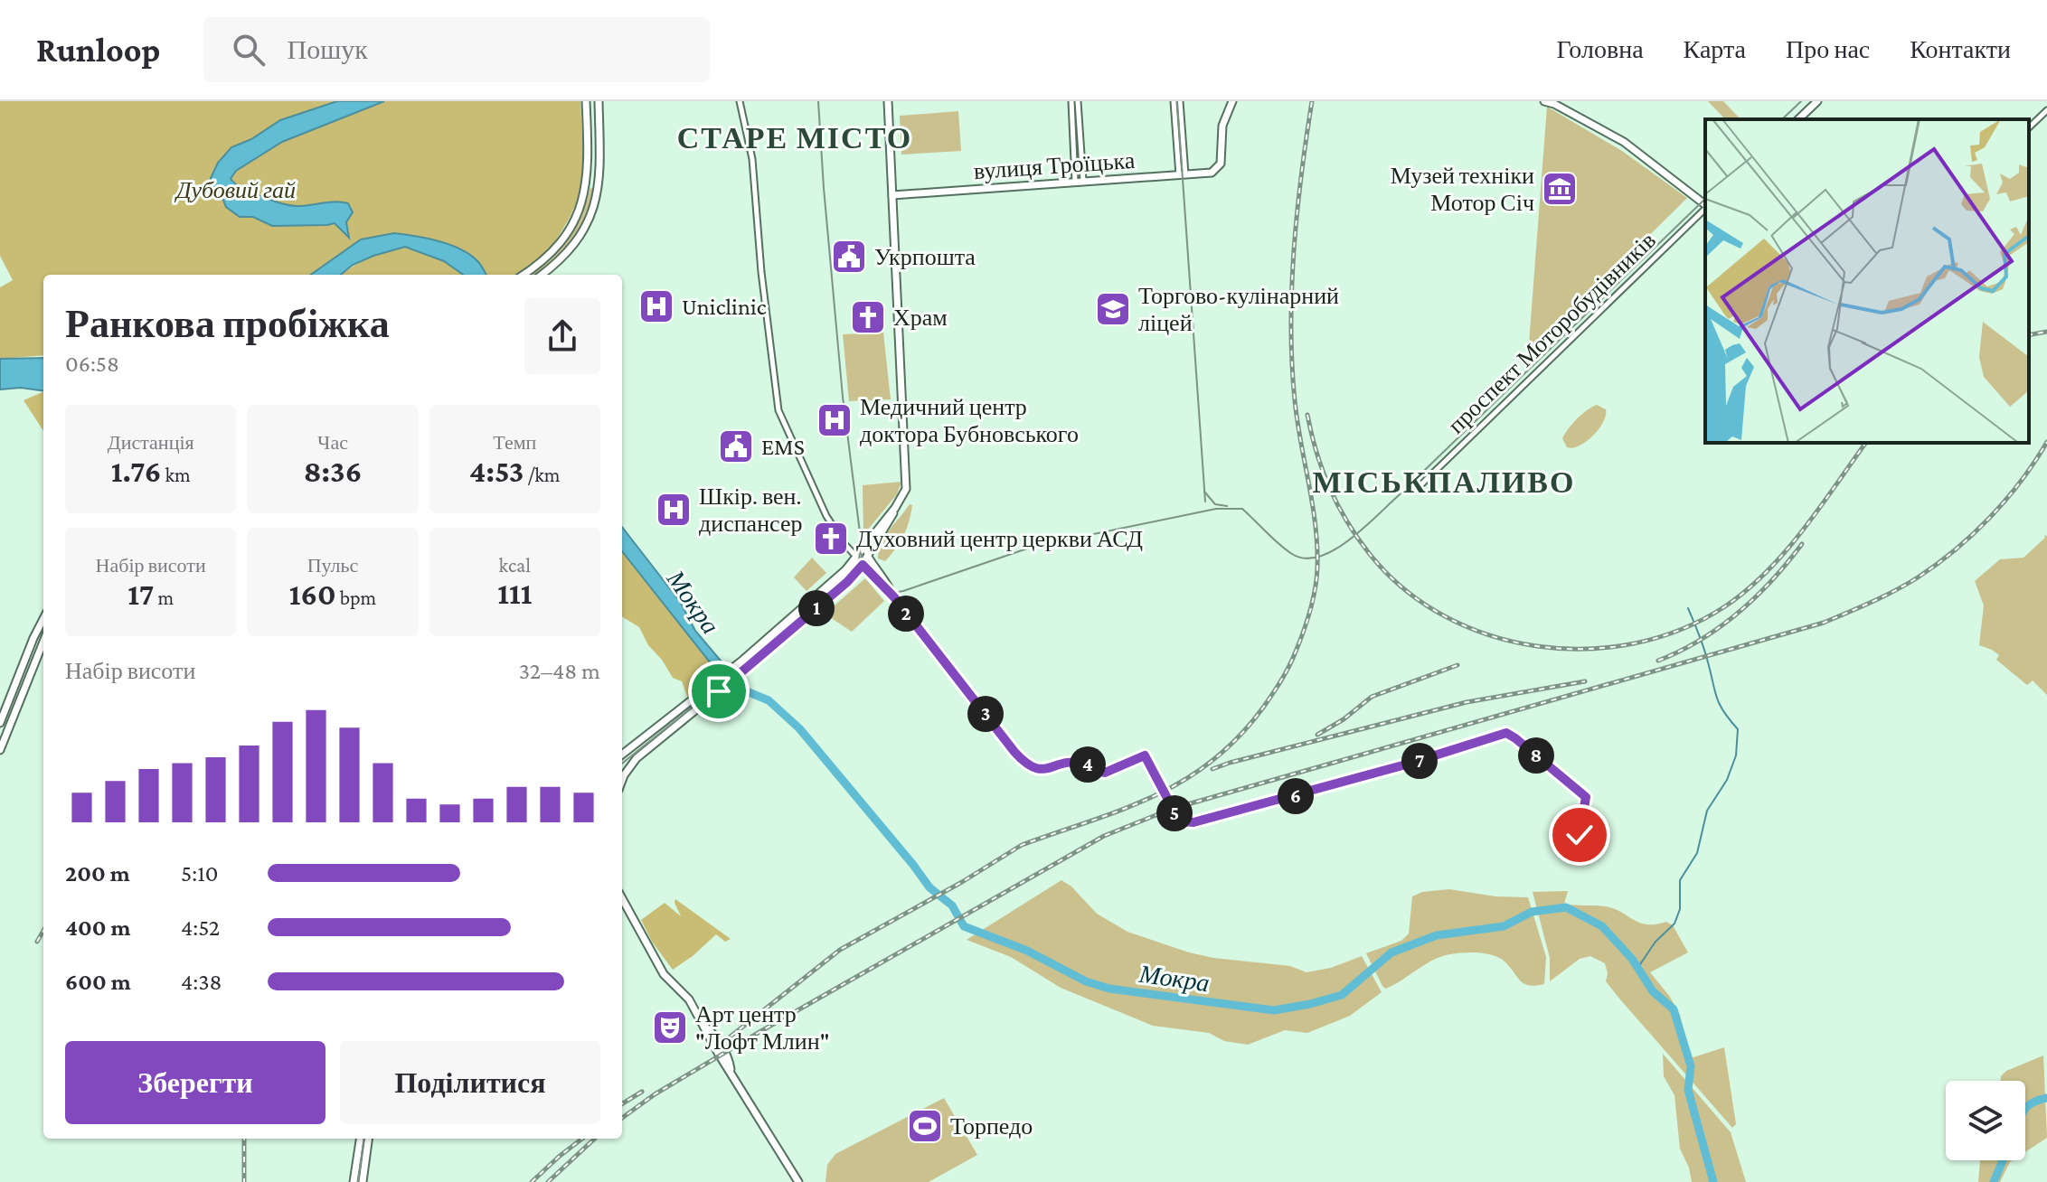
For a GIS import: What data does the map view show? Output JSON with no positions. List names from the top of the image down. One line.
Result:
{"streets":{"main road":["вулиця Троїцька"],"street":["проспект Моторобудівників"]},"districts":["СТАРЕ МІСТО","МІСЬКПАЛИВО"],"water":["Мокра"],"parks":["Дубовий гай"],"places":{"museum":["Музей техніки Мотор Січ"],"public building":["Укрпошта","EMS"],"hospital":["Uniclinic","Медичний центр доктора Бубновського","Шкір. вен. диспансер"],"school or university":["Торгово-кулінарний ліцей"],"church":["Храм","Духовний центр церкви АСД"],"theatre":["Арт центр \"Лофт Млин\""],"sports":["Торпедо"]},"page":{"header":"Runloop","search":"Пошук","nav":["Головна","Карта","Про нас","Контакти"],"heading":["Ранкова пробіжка","06:58"],"stats":[["Дистанція","1.76 km"],["Час","8:36"],["Темп","4:53 /km"],["Набір висоти","17 m"],["Пульс","160 bpm"],["kcal","111"]],"pins":["1","2","3","8","7","4","6","5"],"chart":["Набір висоти","32–48 m"],"list":[{"name":"200 m","note":"5:10"},{"name":"400 m","note":"4:52"},{"name":"600 m","note":"4:38"}],"buttons":["Зберегти","Поділитися"]}}
